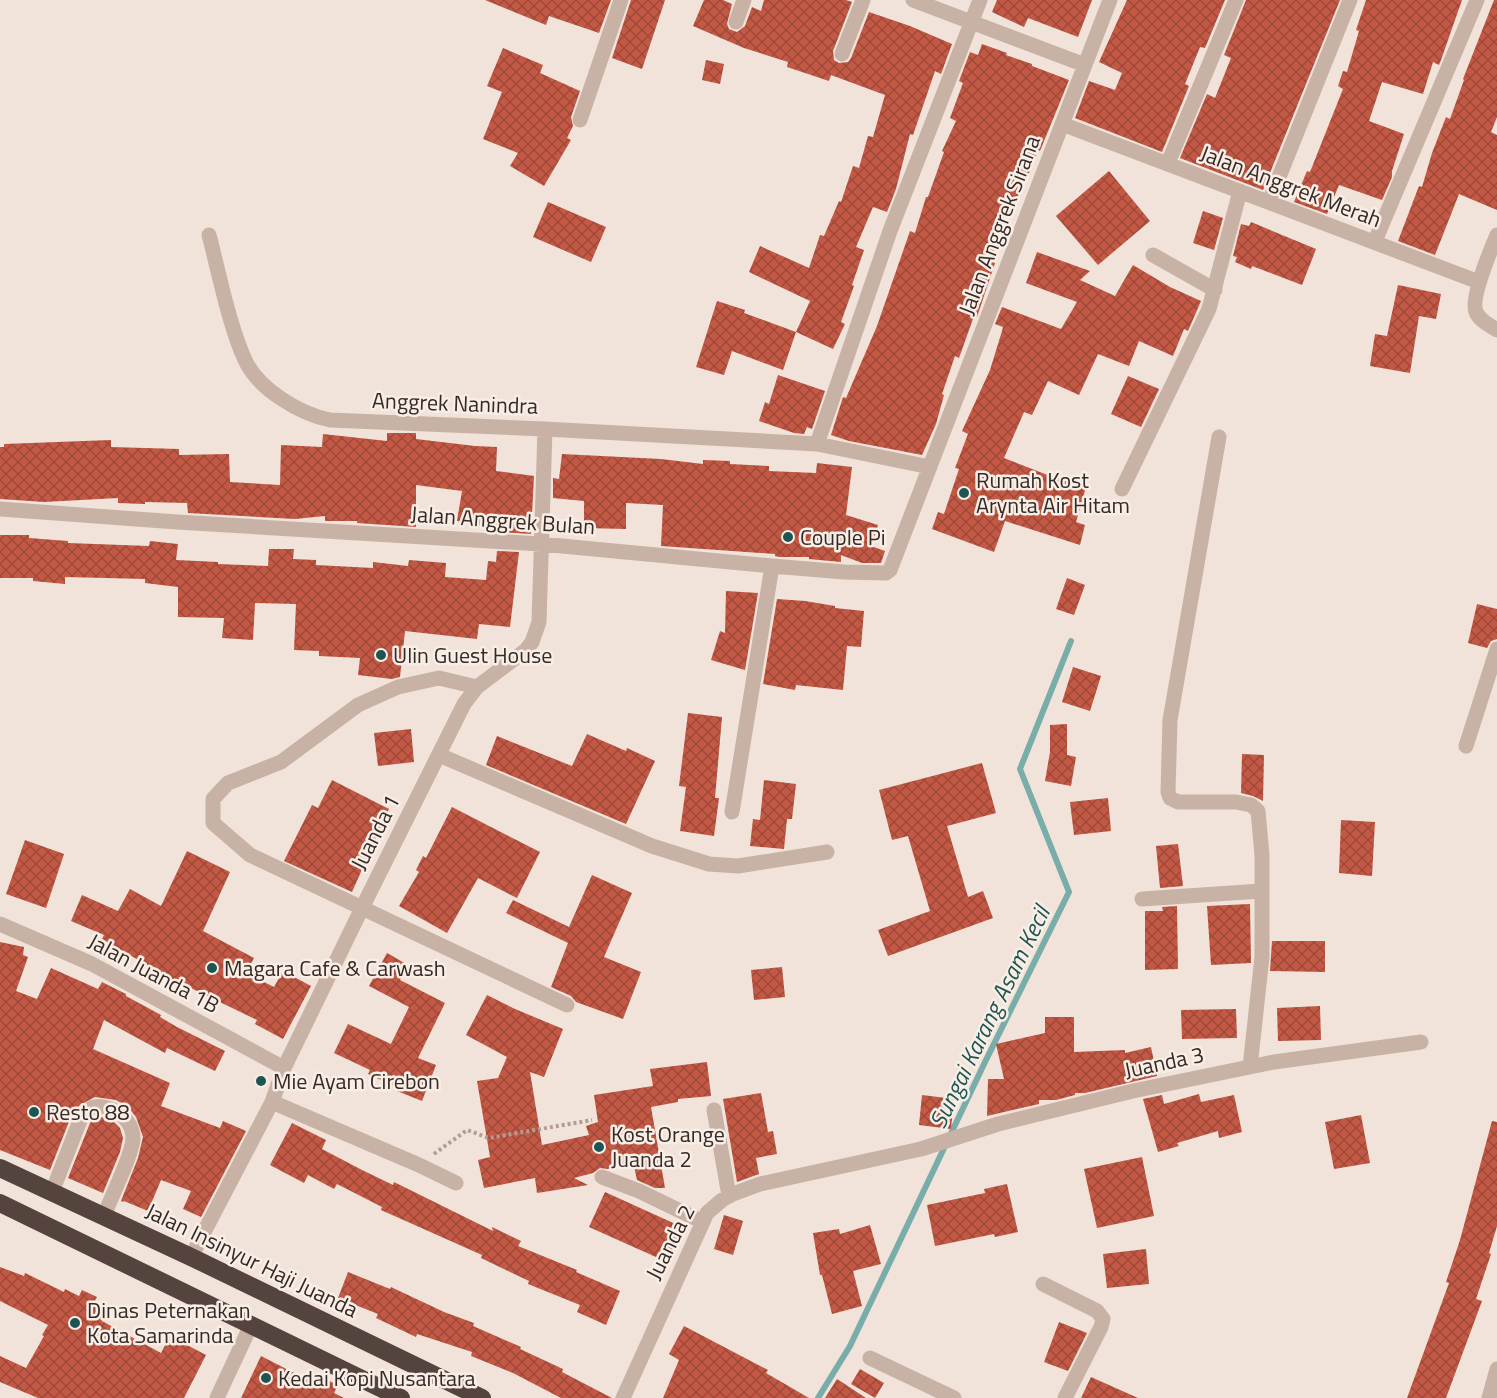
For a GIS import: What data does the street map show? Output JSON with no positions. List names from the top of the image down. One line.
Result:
{"streets":{"highway":["Jalan Insinyur Haji Juanda"],"street":["Jalan Anggrek Merah","Jalan Anggrek Sirana","Anggrek Nanindra","Jalan Anggrek Bulan","Juanda 1","Jalan Juanda 1B","Juanda 3","Juanda 2"]},"crossings":[["Jalan Anggrek Merah","Jalan Anggrek Sirana"],["Jalan Anggrek Sirana","Anggrek Nanindra"],["Jalan Anggrek Sirana","Jalan Anggrek Bulan"],["Anggrek Nanindra","Jalan Anggrek Bulan"],["Anggrek Nanindra","Juanda 1"],["Jalan Anggrek Bulan","Juanda 1"],["Juanda 1","Jalan Juanda 1B"],["Juanda 1","Jalan Insinyur Haji Juanda"],["Juanda 3","Juanda 2"]],"water":["Sungai Karang Asam Kecil"],"places":["Rumah Kost Arynta Air Hitam","Couple Pi","Ulin Guest House","Magara Cafe & Carwash","Mie Ayam Cirebon","Resto 88","Kost Orange Juanda 2","Dinas Peternakan Kota Samarinda","Kedai Kopi Nusantara"]}
